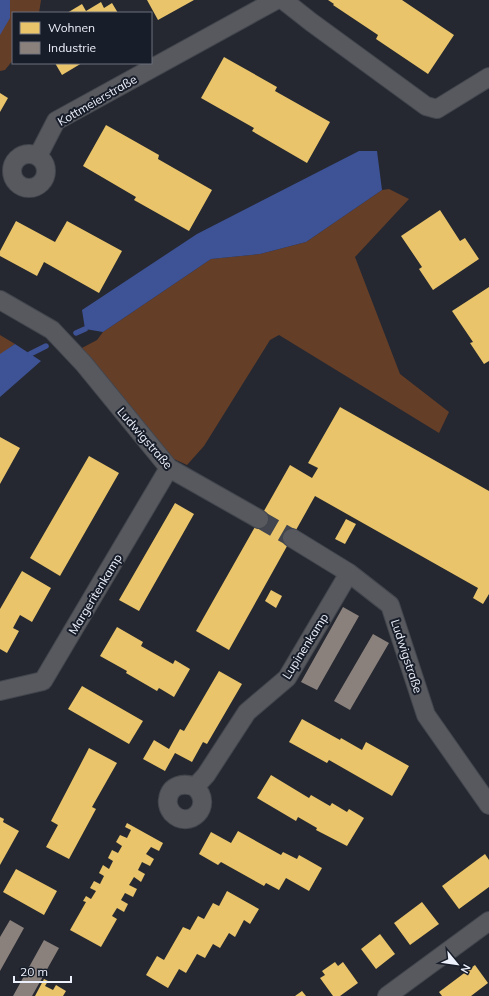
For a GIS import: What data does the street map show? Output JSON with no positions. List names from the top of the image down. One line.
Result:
{"streets":{"street":["Kottmeierstraße","Ludwigstraße","Margeritenkamp","Lupinenkamp"]},"crossings":[["Ludwigstraße","Margeritenkamp"],["Ludwigstraße","Lupinenkamp"]],"legend":["Wohnen","Industrie"],"scale_bar":"20 m","north":"bottom right"}
